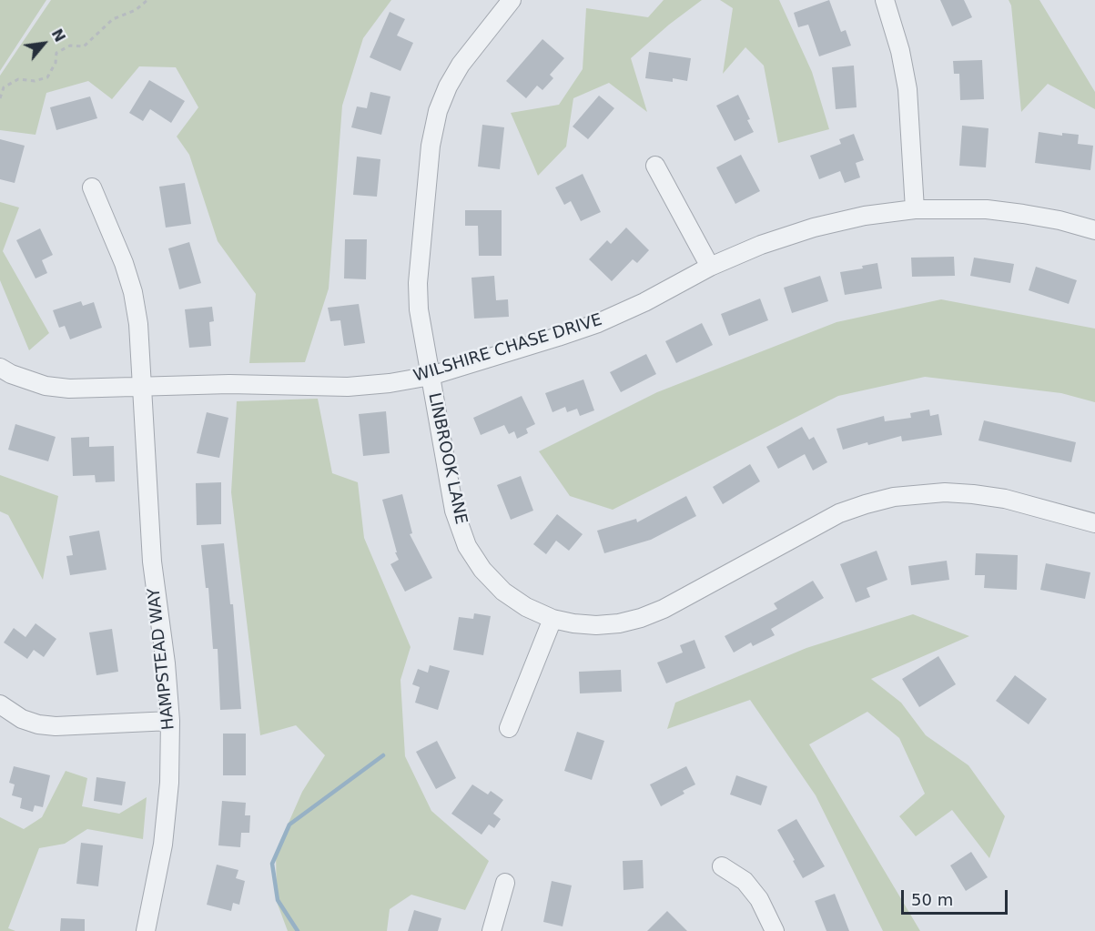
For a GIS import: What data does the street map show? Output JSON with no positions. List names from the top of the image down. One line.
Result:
{"streets":{"street":["WILSHIRE CHASE DRIVE","LINBROOK LANE","HAMPSTEAD WAY"]},"crossings":[["WILSHIRE CHASE DRIVE","LINBROOK LANE"],["WILSHIRE CHASE DRIVE","HAMPSTEAD WAY"]],"scale_bar":"50 m","north":"top right"}
